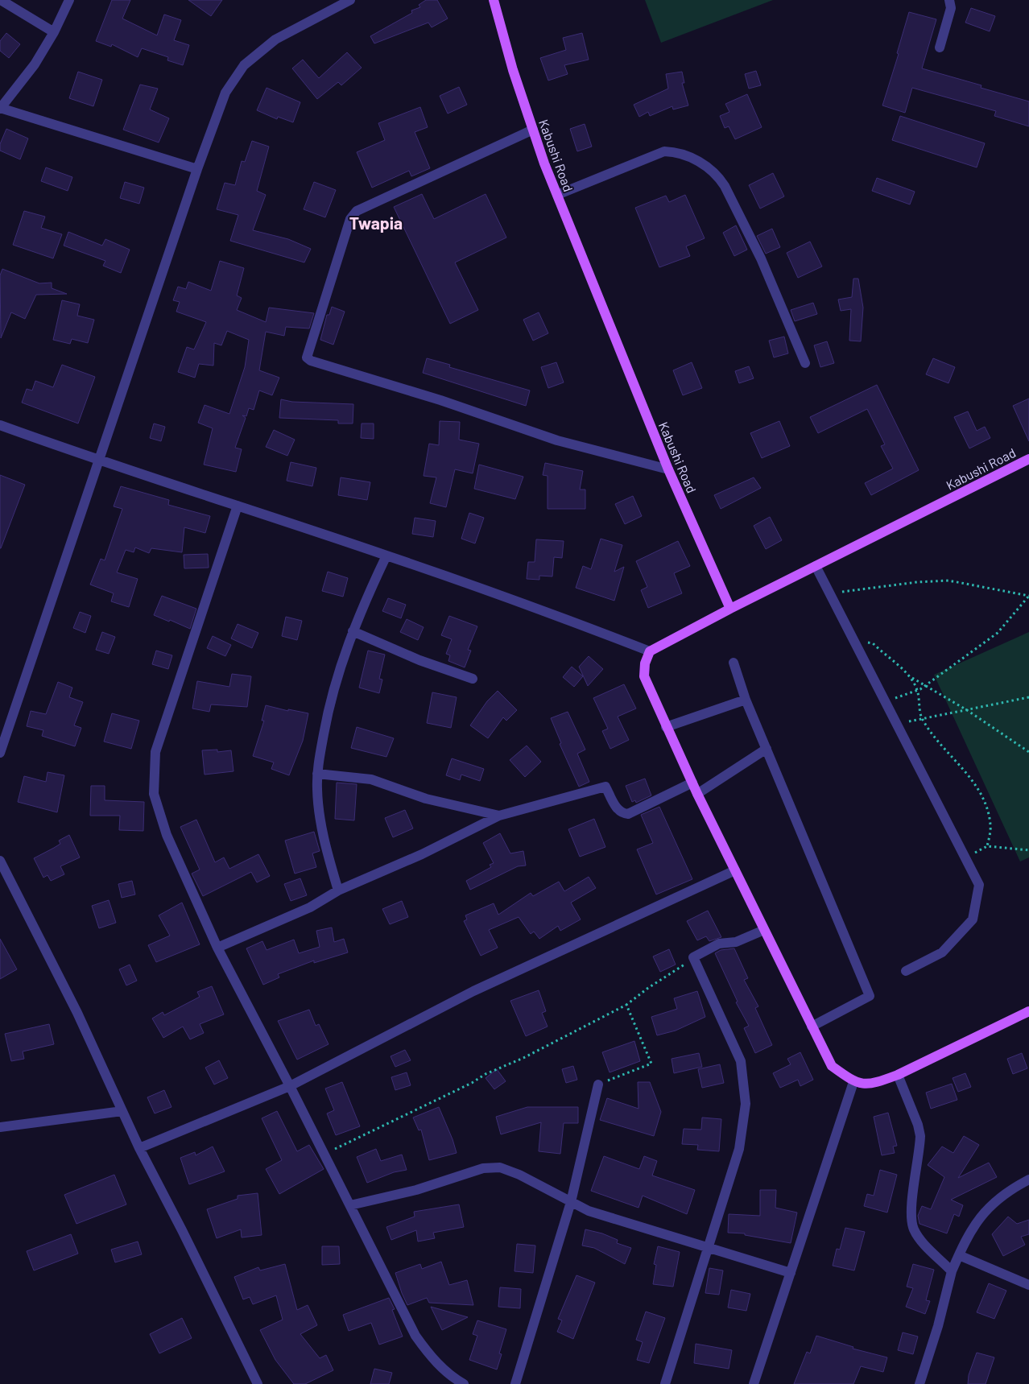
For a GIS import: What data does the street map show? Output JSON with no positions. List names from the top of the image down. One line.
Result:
{"streets":{"main road":["Kabushi Road"]},"districts":["Twapia"]}
